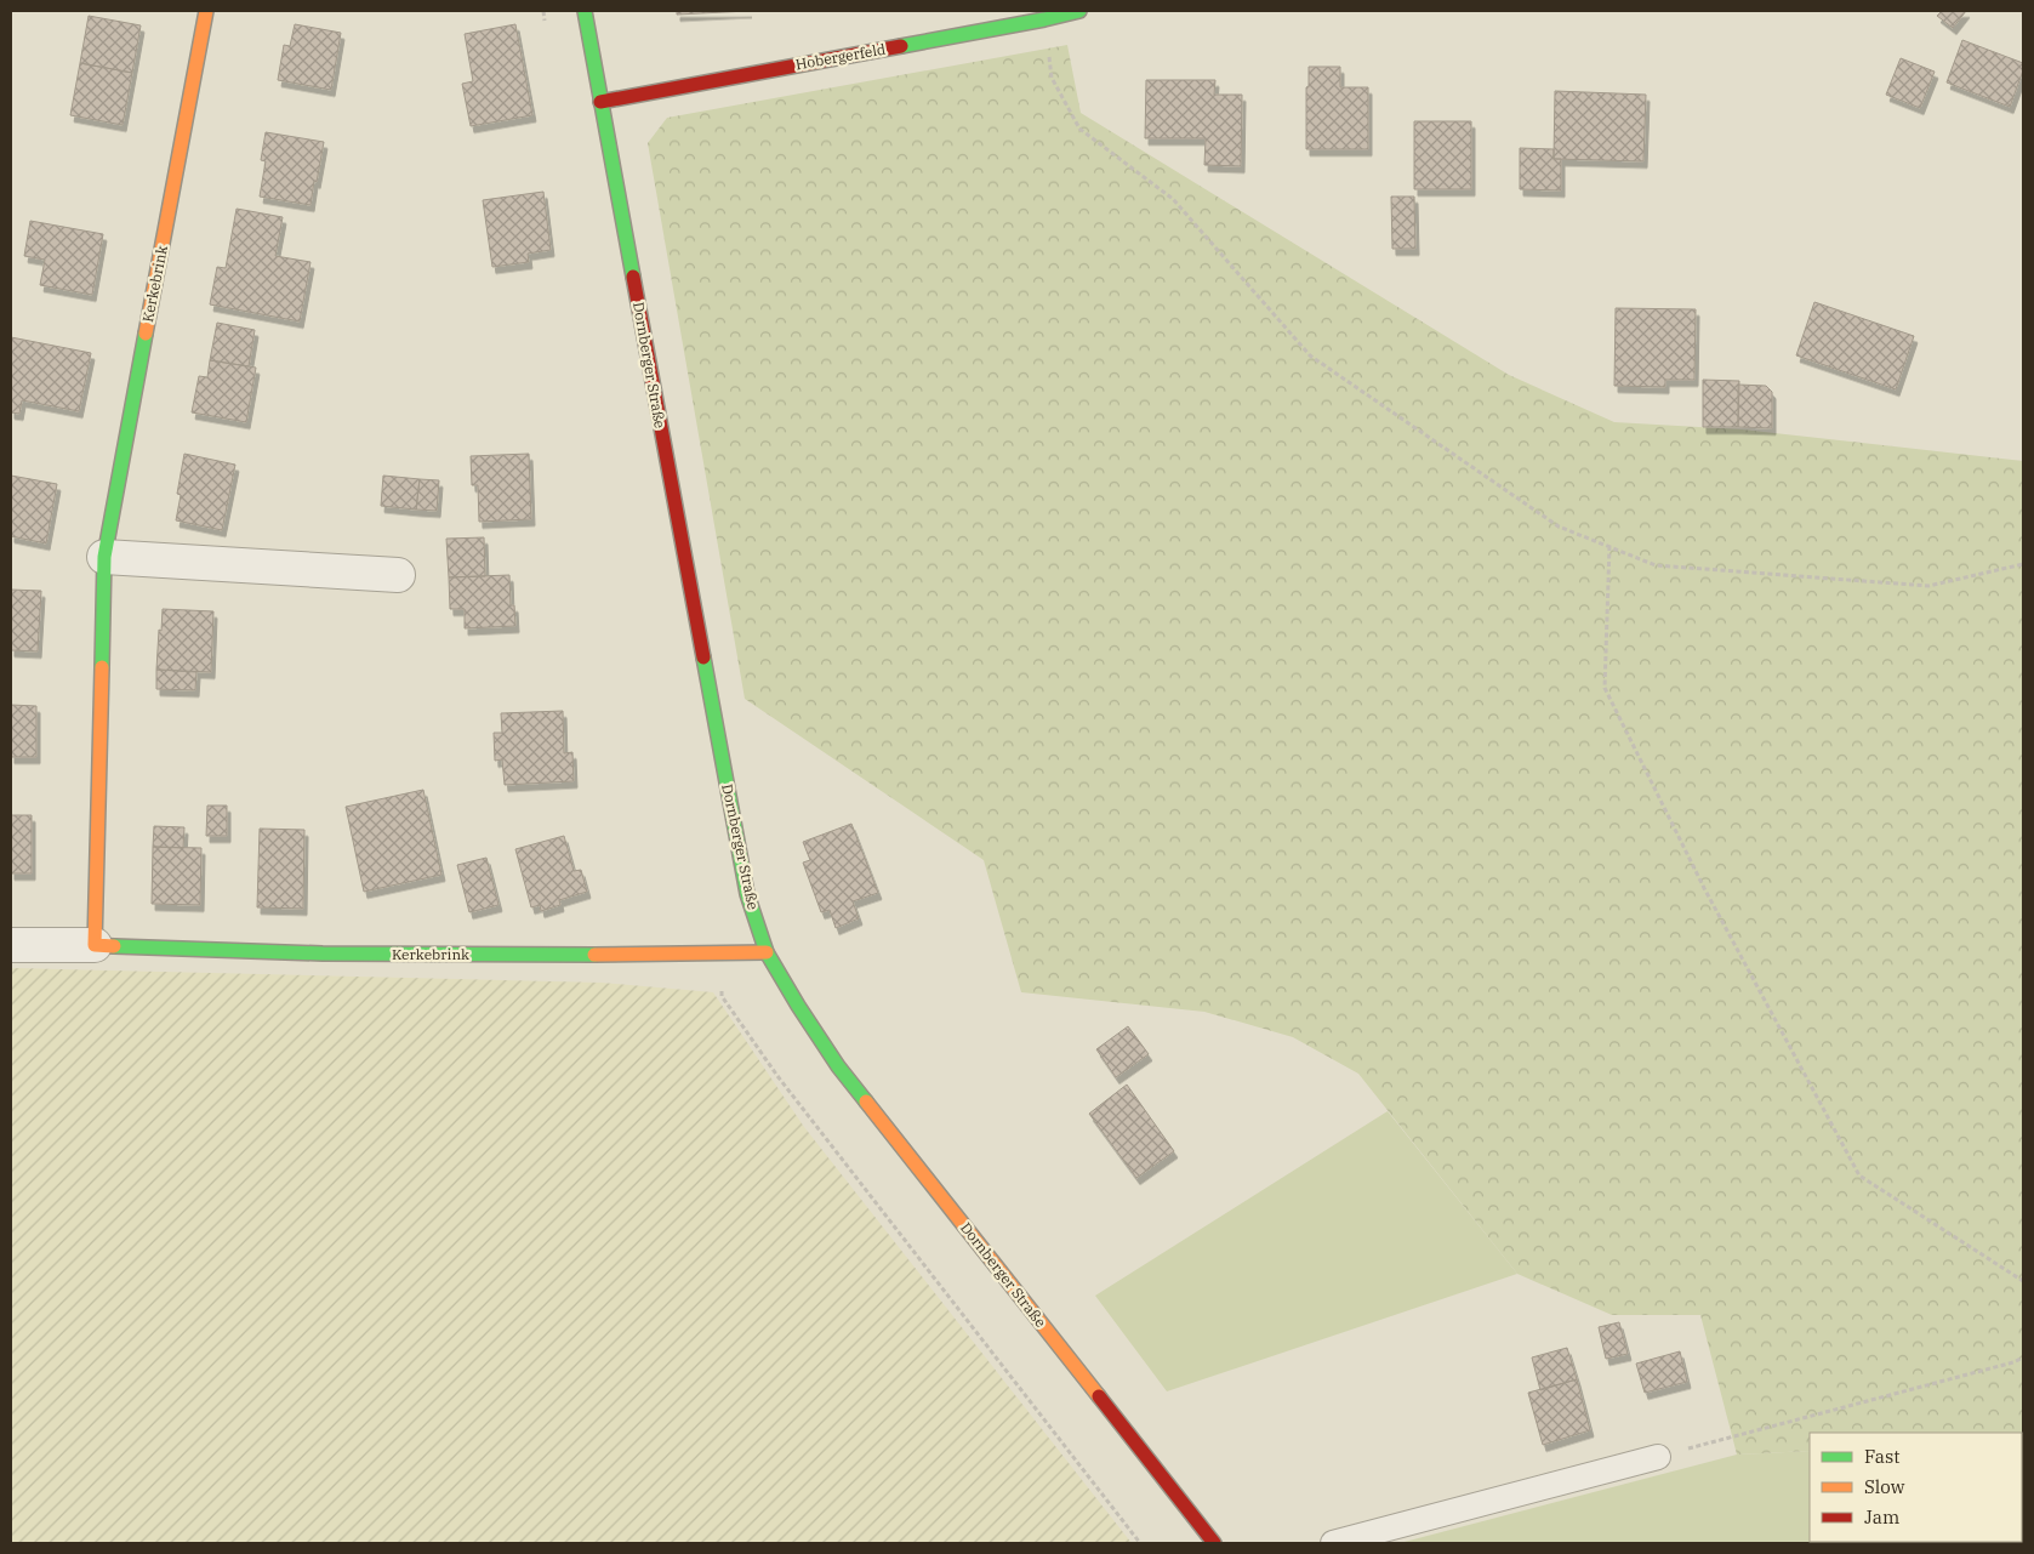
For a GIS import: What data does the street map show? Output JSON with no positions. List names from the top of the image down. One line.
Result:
{"streets":{"street":["Hobergerfeld","Kerkebrink","Dornberger Straße"]},"crossings":[["Hobergerfeld","Dornberger Straße"],["Kerkebrink","Dornberger Straße"]],"legend":["Fast","Slow","Jam"]}
